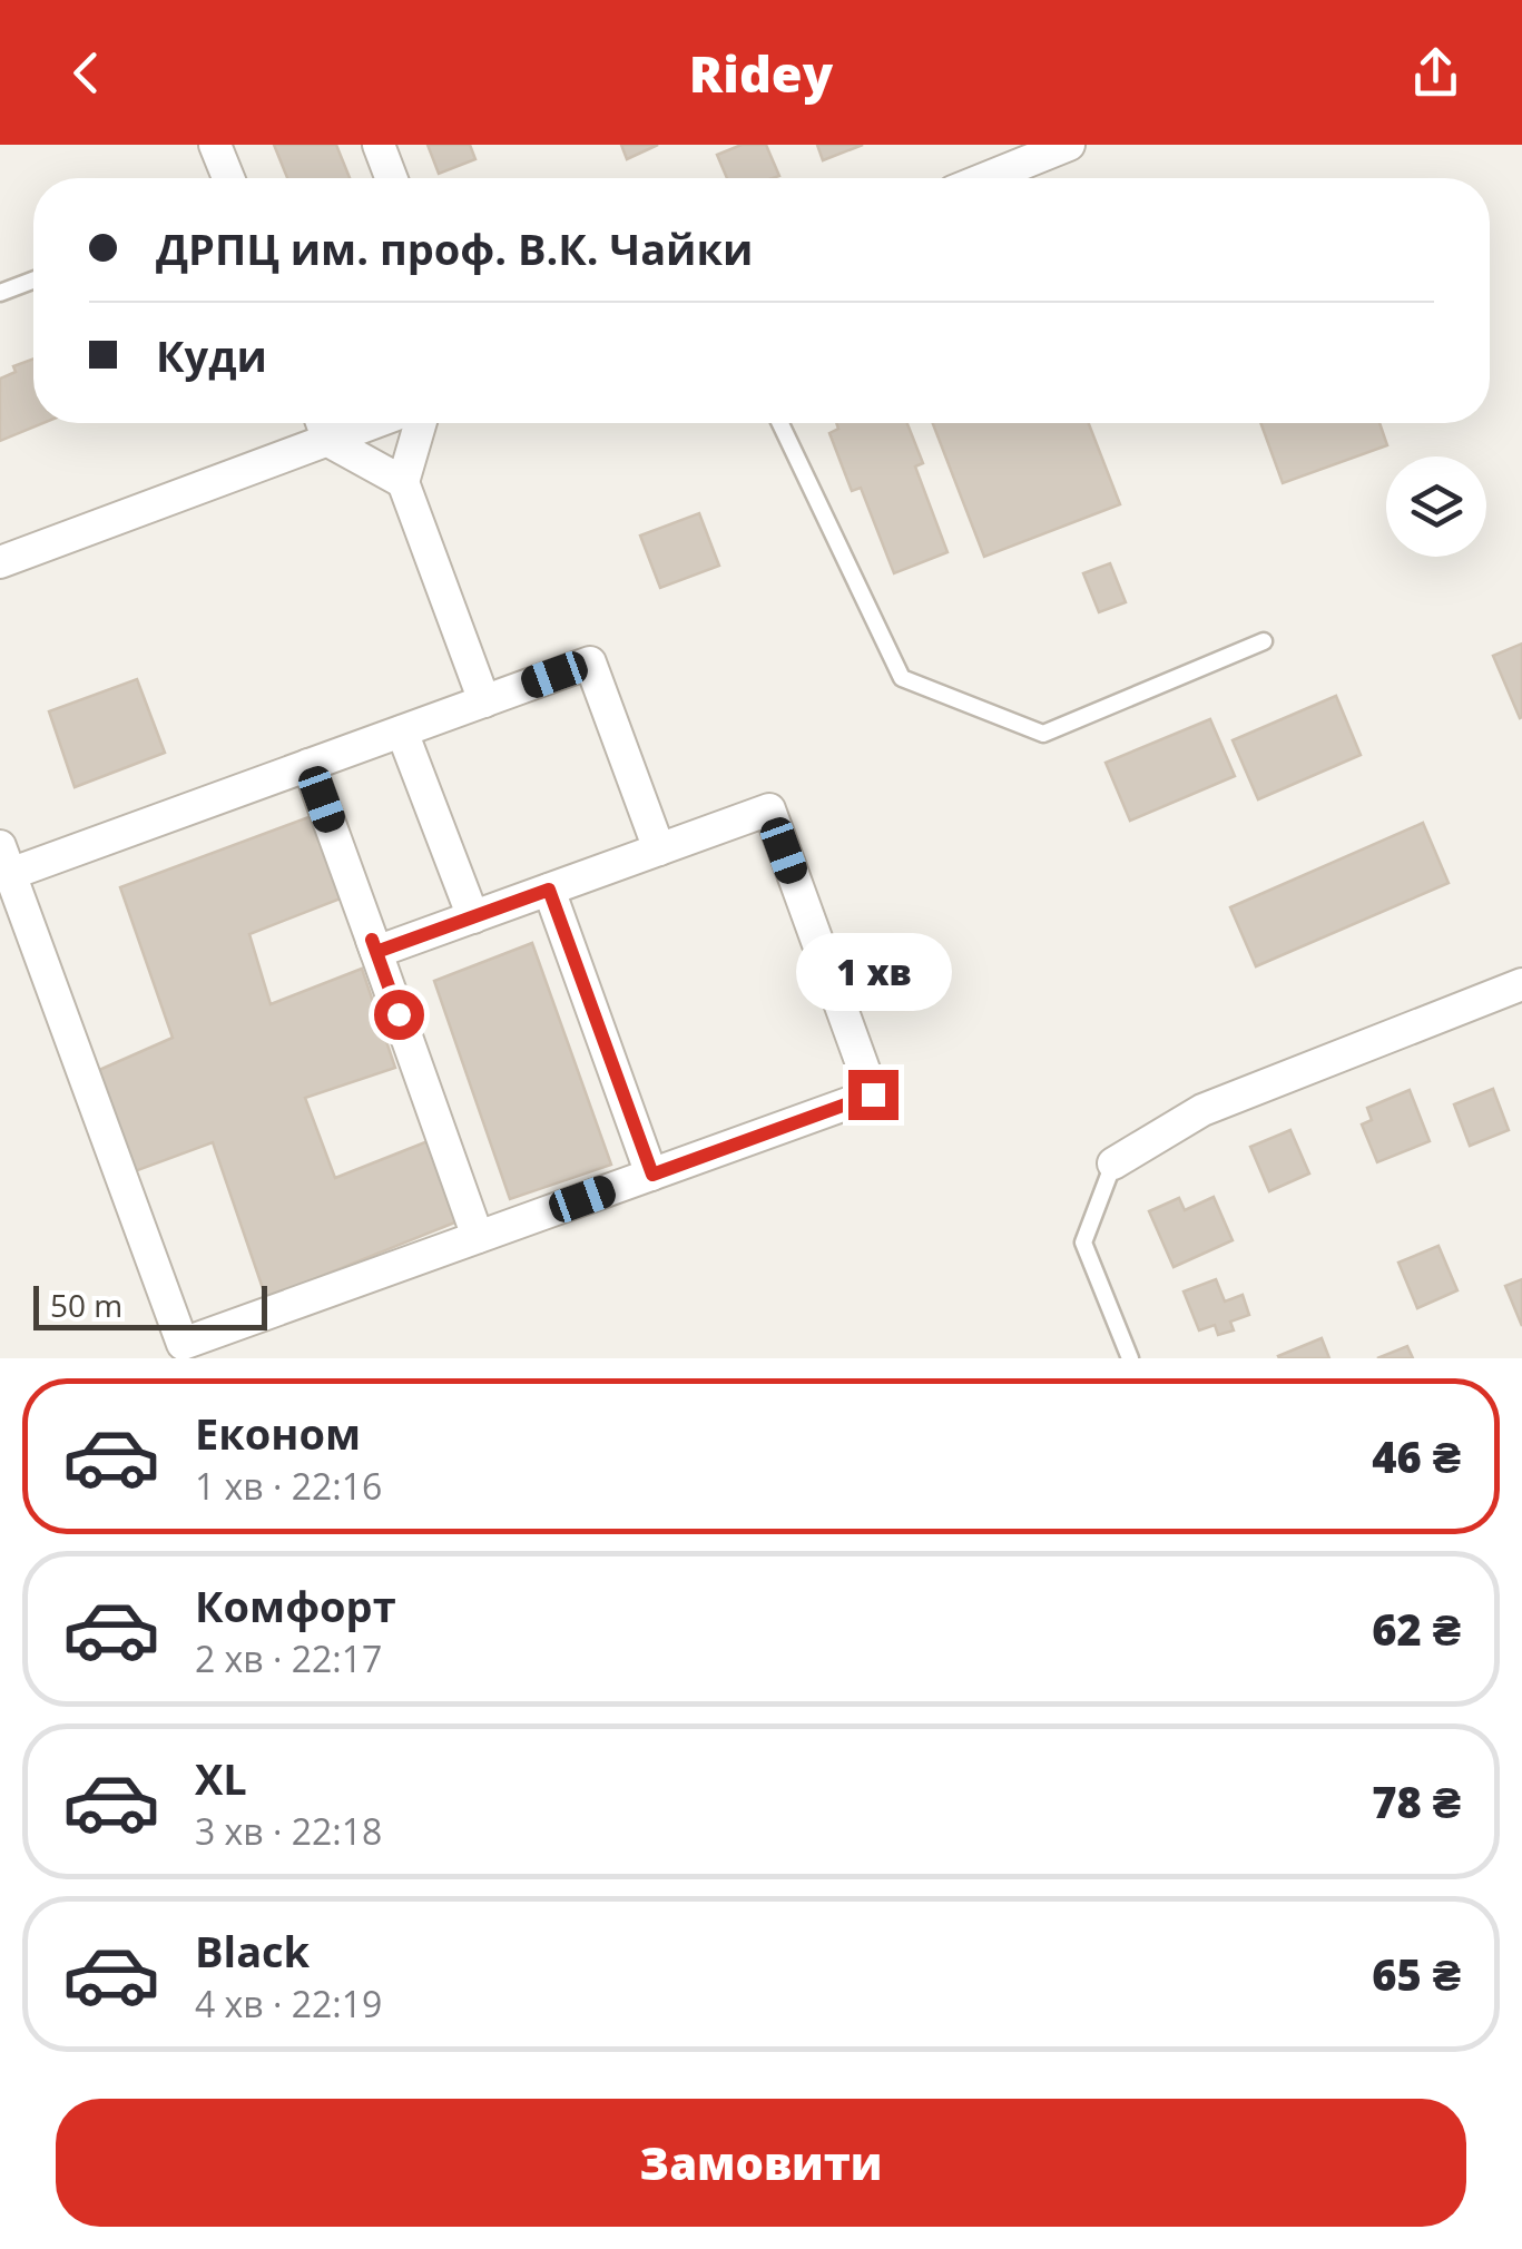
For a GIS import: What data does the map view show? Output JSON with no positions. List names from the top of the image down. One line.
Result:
{"scale_bar":"50 m","page":{"header":"Ridey","banner":["ДРПЦ им. проф. В.К. Чайки","Куди"],"bubble":"1 хв","scale":"50 m","list":[{"name":"Економ","note":"1 хв · 22:16","value":"46 ₴"},{"name":"Комфорт","note":"2 хв · 22:17","value":"62 ₴"},{"name":"XL","note":"3 хв · 22:18","value":"78 ₴"},{"name":"Black","note":"4 хв · 22:19","value":"65 ₴"}],"buttons":"Замовити"}}
